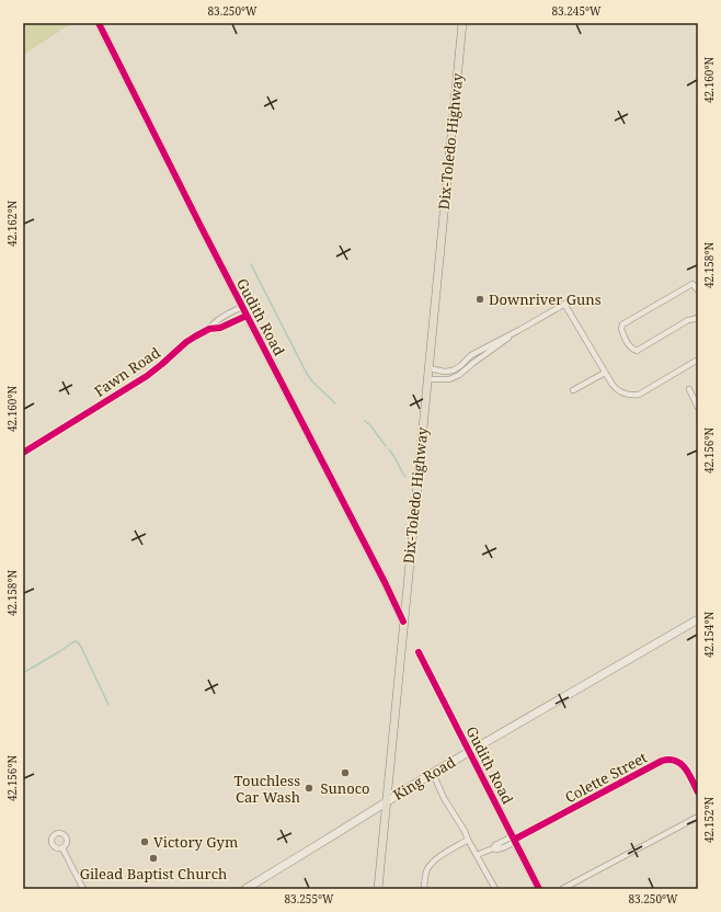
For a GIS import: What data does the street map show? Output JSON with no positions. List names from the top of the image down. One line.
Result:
{"streets":{"main road":["Dix-Toledo Highway"],"street":["Gudith Road","Fawn Road","Colette Street","King Road"]},"crossings":[["Dix-Toledo Highway","Gudith Road"],["Dix-Toledo Highway","King Road"],["Gudith Road","Fawn Road"],["Gudith Road","Colette Street"],["Gudith Road","King Road"]],"places":["Downriver Guns","Sunoco","Touchless Car Wash","Victory Gym","Gilead Baptist Church"],"coordinates":["83.250°W","83.245°W","42.160°N","42.162°N","42.158°N","42.156°N","42.154°N","42.152°N","83.255°W"]}
